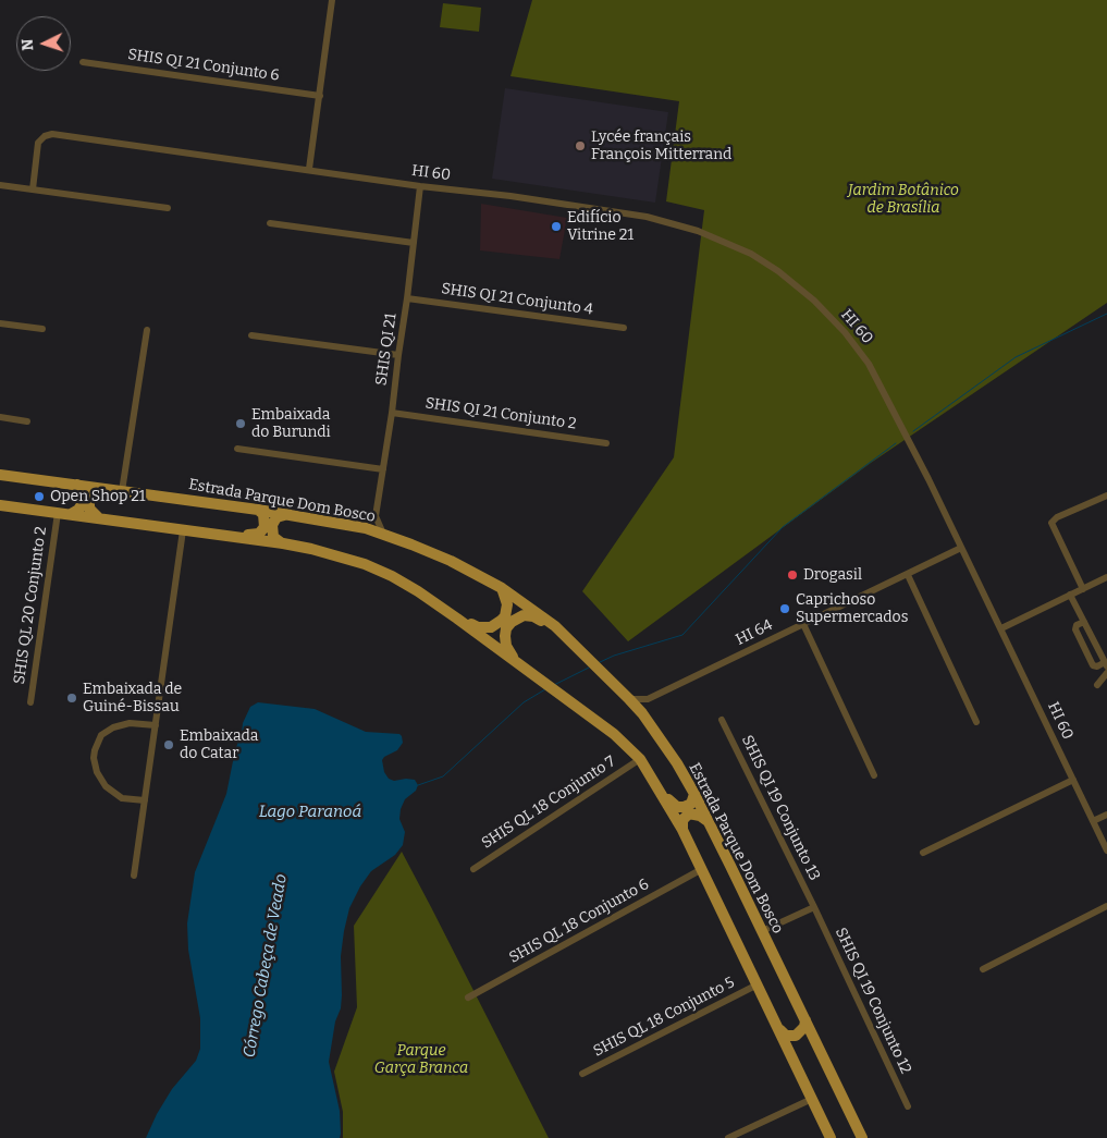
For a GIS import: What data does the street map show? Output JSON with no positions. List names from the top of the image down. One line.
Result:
{"streets":{"main road":["Estrada Parque Dom Bosco"],"street":["SHIS QI 21 Conjunto 6","HI 60","SHIS QI 21 Conjunto 4","SHIS QI 21","SHIS QI 21 Conjunto 2","SHIS QL 20 Conjunto 2","HI 64","SHIS QL 18 Conjunto 7","SHIS QI 19 Conjunto 13","SHIS QL 18 Conjunto 6","SHIS QI 19 Conjunto 12","SHIS QL 18 Conjunto 5"]},"crossings":[["HI 60","SHIS QI 21"],["HI 60","HI 64"],["SHIS QI 21 Conjunto 4","SHIS QI 21"],["SHIS QI 21","SHIS QI 21 Conjunto 2"],["Estrada Parque Dom Bosco","HI 64"],["SHIS QI 19 Conjunto 13","SHIS QI 19 Conjunto 12"]],"water":["Lago Paranoá","Córrego Cabeça de Veado"],"parks":["Jardim Botânico de Brasília","Parque Garça Branca"],"places":["Lycée français François Mitterrand","Edifício Vitrine 21","Embaixada do Burundi","Open Shop 21","Drogasil","Caprichoso Supermercados","Embaixada de Guiné-Bissau","Embaixada do Catar"],"north":"left"}
